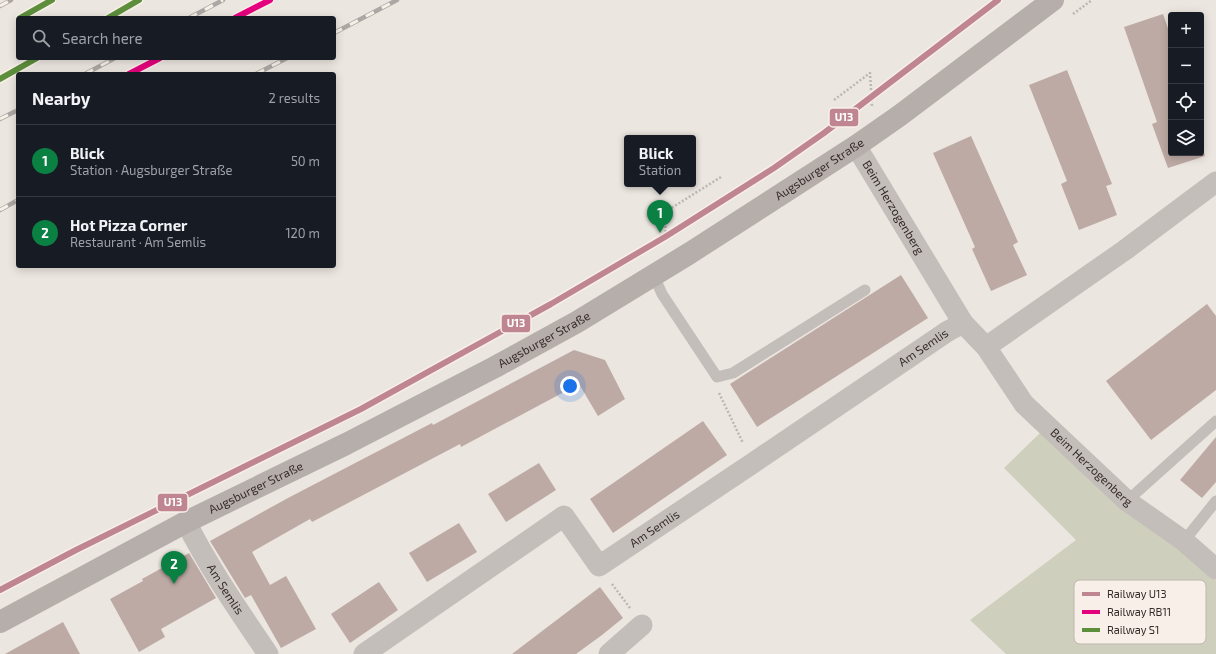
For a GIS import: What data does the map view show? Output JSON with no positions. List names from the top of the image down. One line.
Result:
{"streets":{"main road":["Augsburger Straße"],"street":["Beim Herzogenberg","Am Semlis"]},"crossings":[["Augsburger Straße","Beim Herzogenberg"],["Augsburger Straße","Am Semlis"],["Beim Herzogenberg","Am Semlis"]],"lines":["rail line U13","rail line RB11","rail line S1"],"legend":["Railway U13","Railway RB11","Railway S1"],"page":{"map_buttons":["+","−"],"search":"Search here","heading":["Nearby","2 results"],"list":[{"mark":"1","name":"Blick","note":"Station · Augsburger Straße","value":"50 m"},{"mark":"2","name":"Hot Pizza Corner","note":"Restaurant · Am Semlis","value":"120 m"}],"popup":["Blick","Station"],"pins":["1","2"]}}
